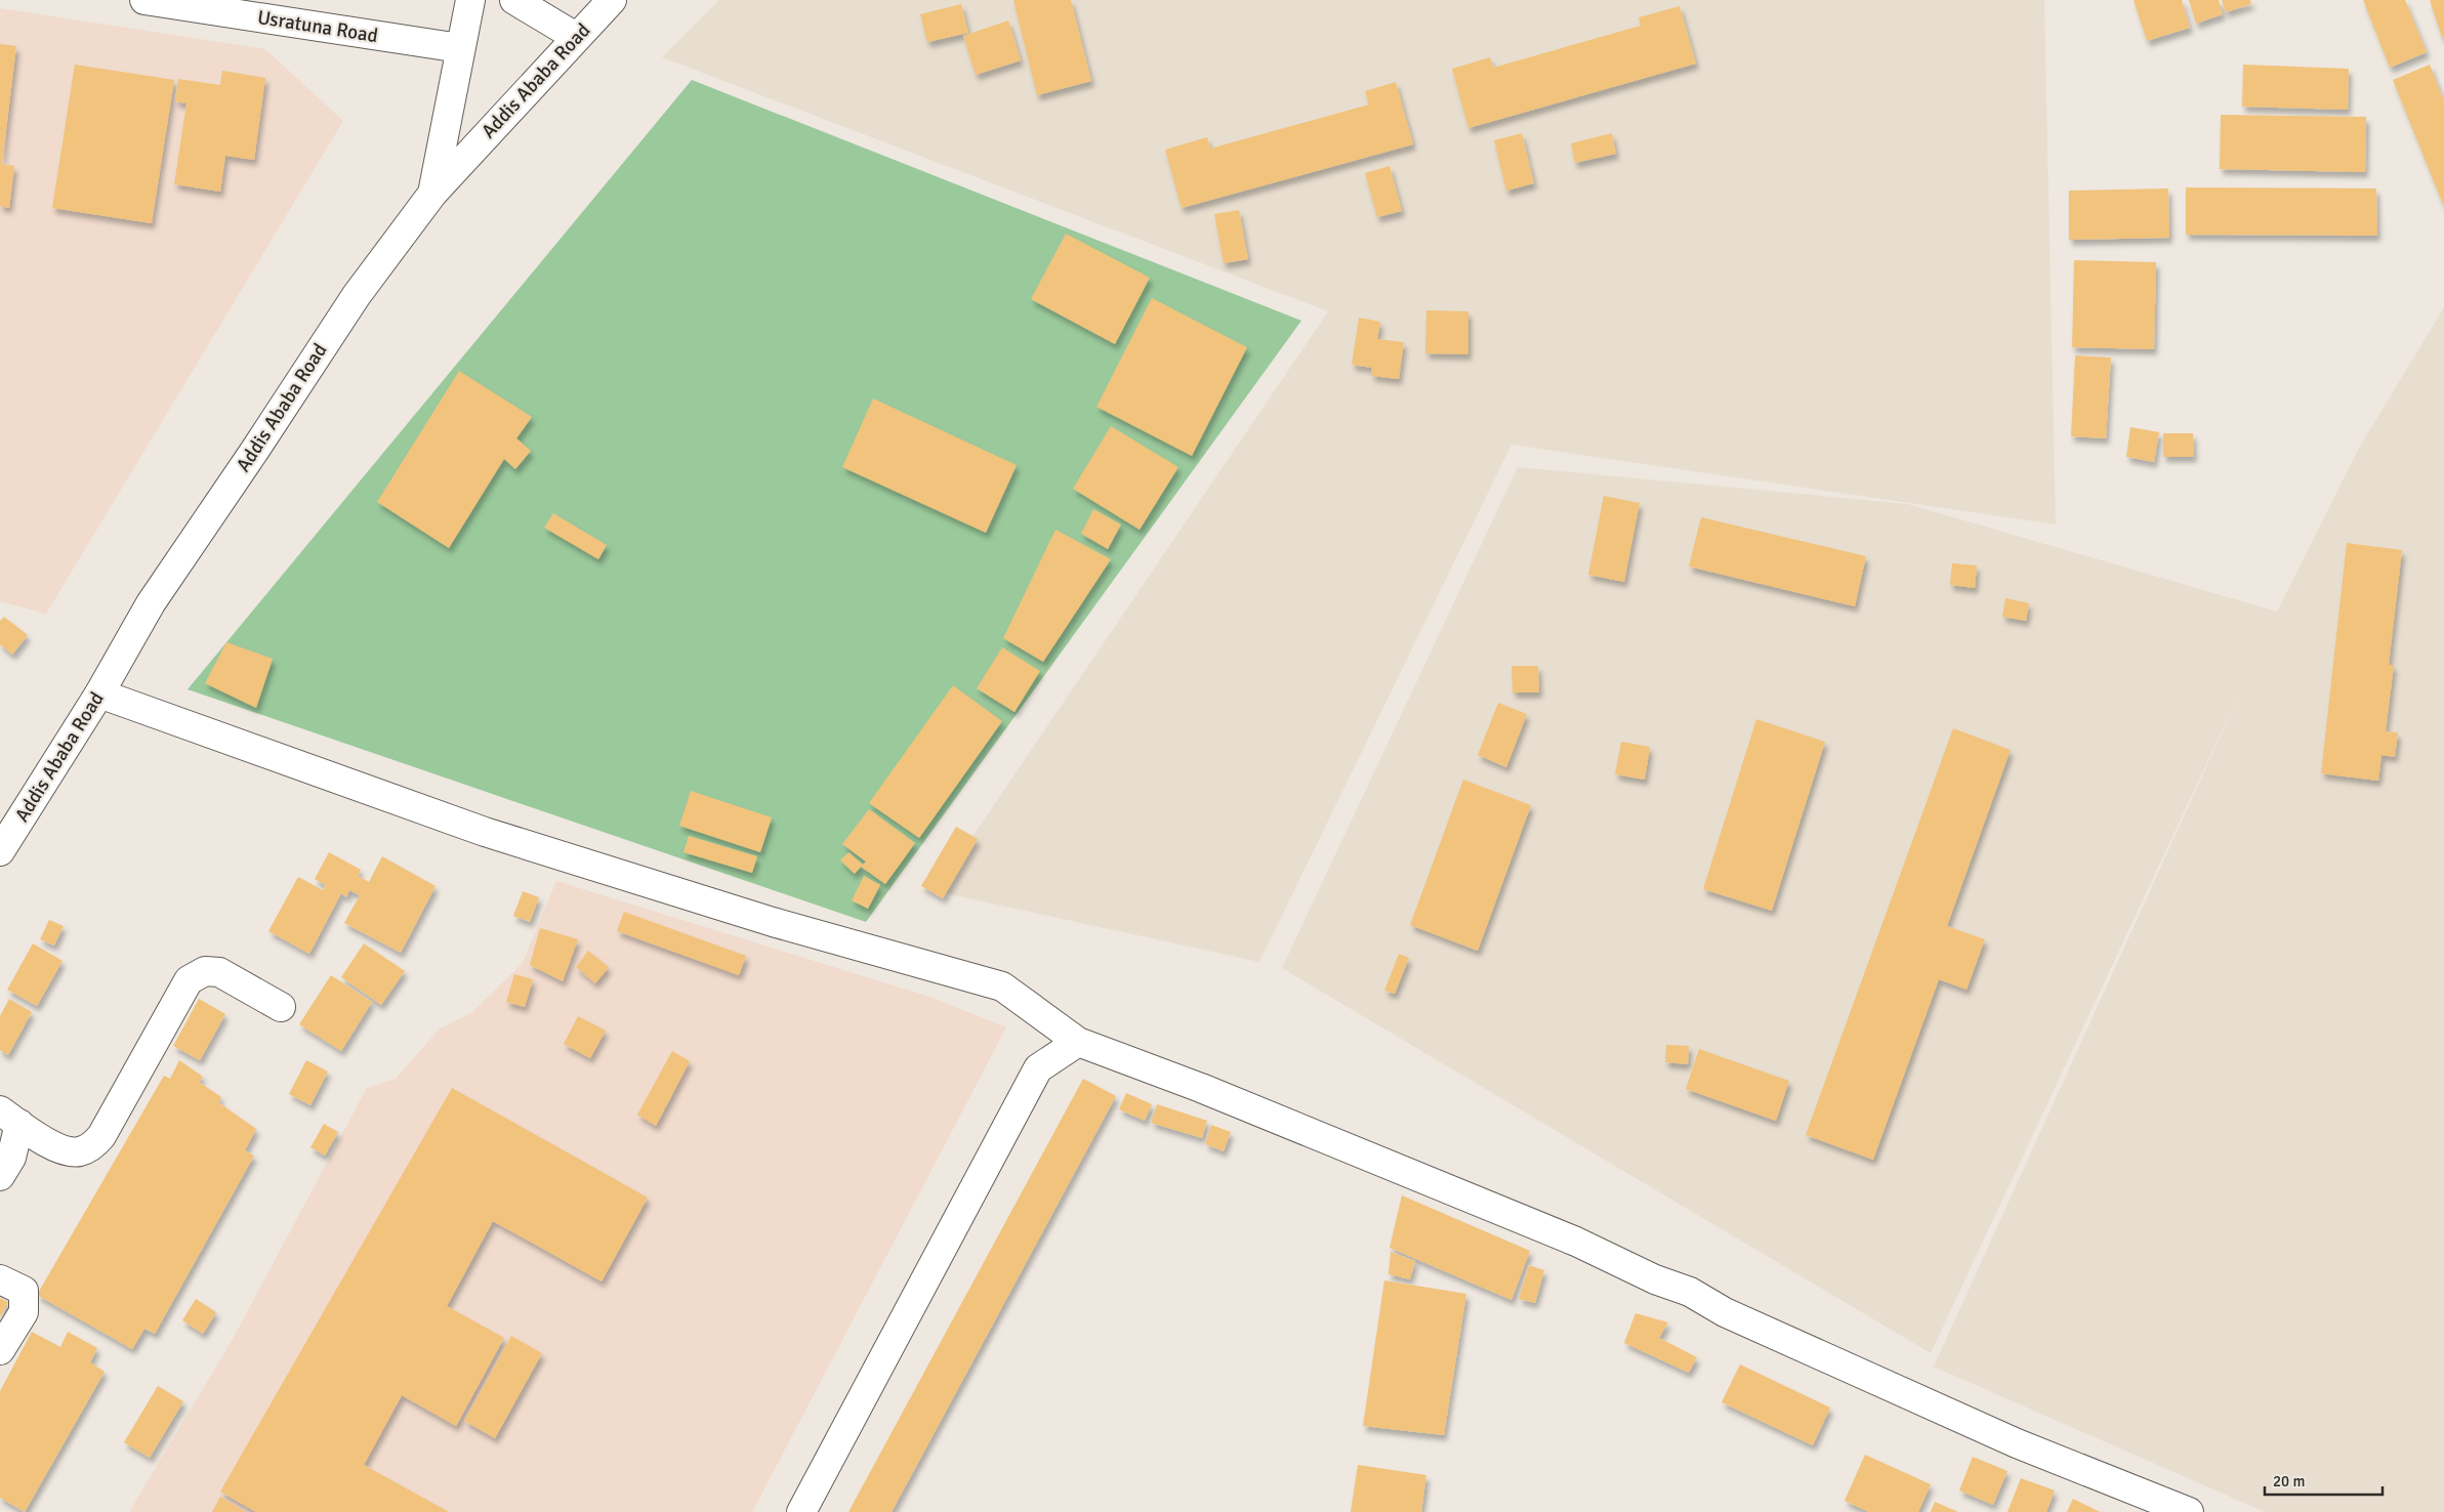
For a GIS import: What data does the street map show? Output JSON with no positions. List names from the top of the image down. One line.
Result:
{"streets":{"street":["Usratuna Road","Addis Ababa Road"]},"scale_bar":"20 m"}
